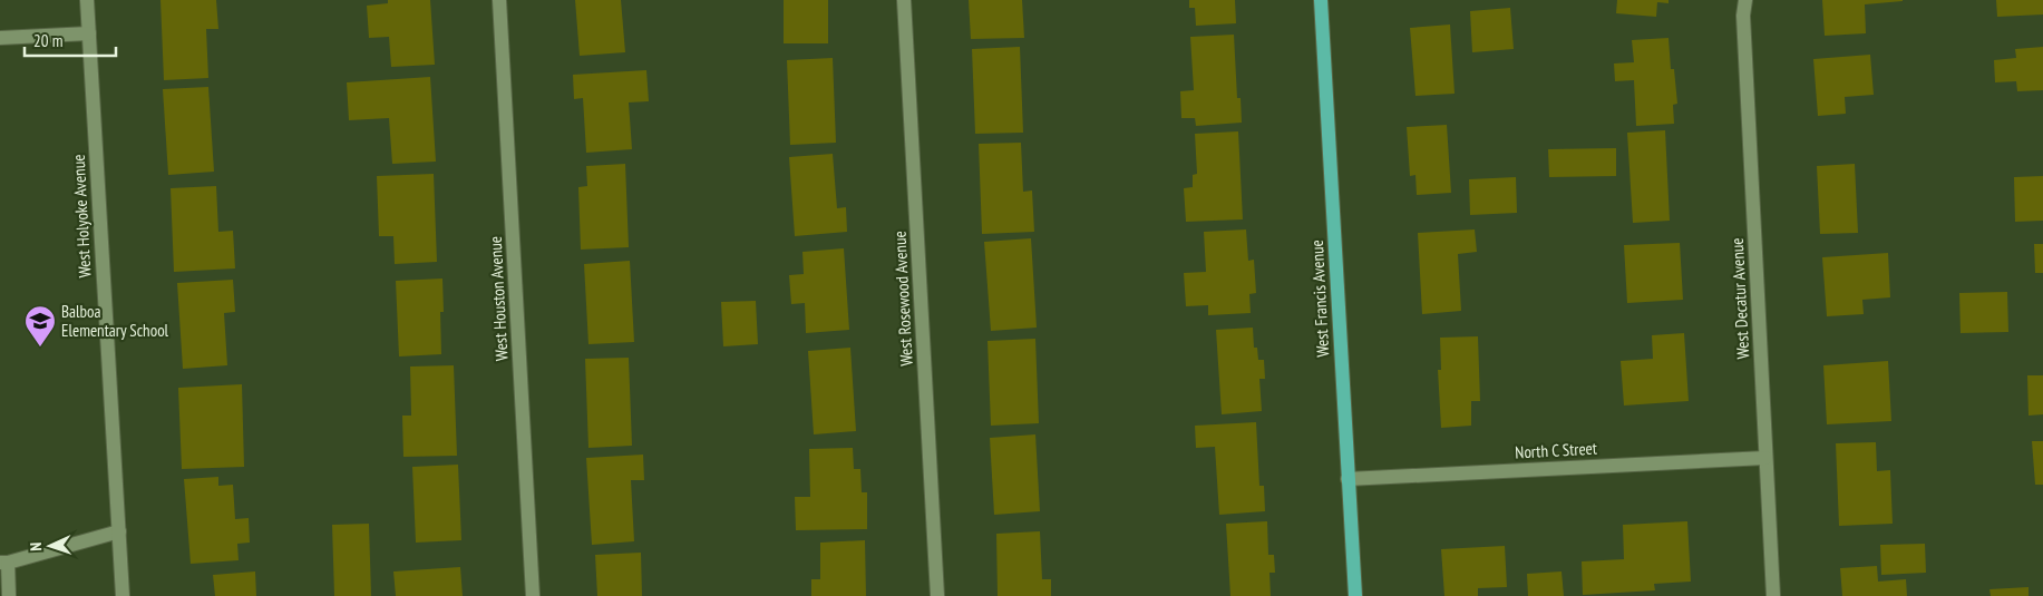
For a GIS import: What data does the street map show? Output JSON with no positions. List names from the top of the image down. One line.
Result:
{"streets":{"main road":["West Francis Avenue"],"street":["West Holyoke Avenue","West Houston Avenue","West Rosewood Avenue","West Decatur Avenue","North C Street"]},"crossings":[["West Francis Avenue","North C Street"],["West Decatur Avenue","North C Street"]],"places":{"school or university":["Balboa Elementary School"]},"scale_bar":"20 m","north":"left"}
